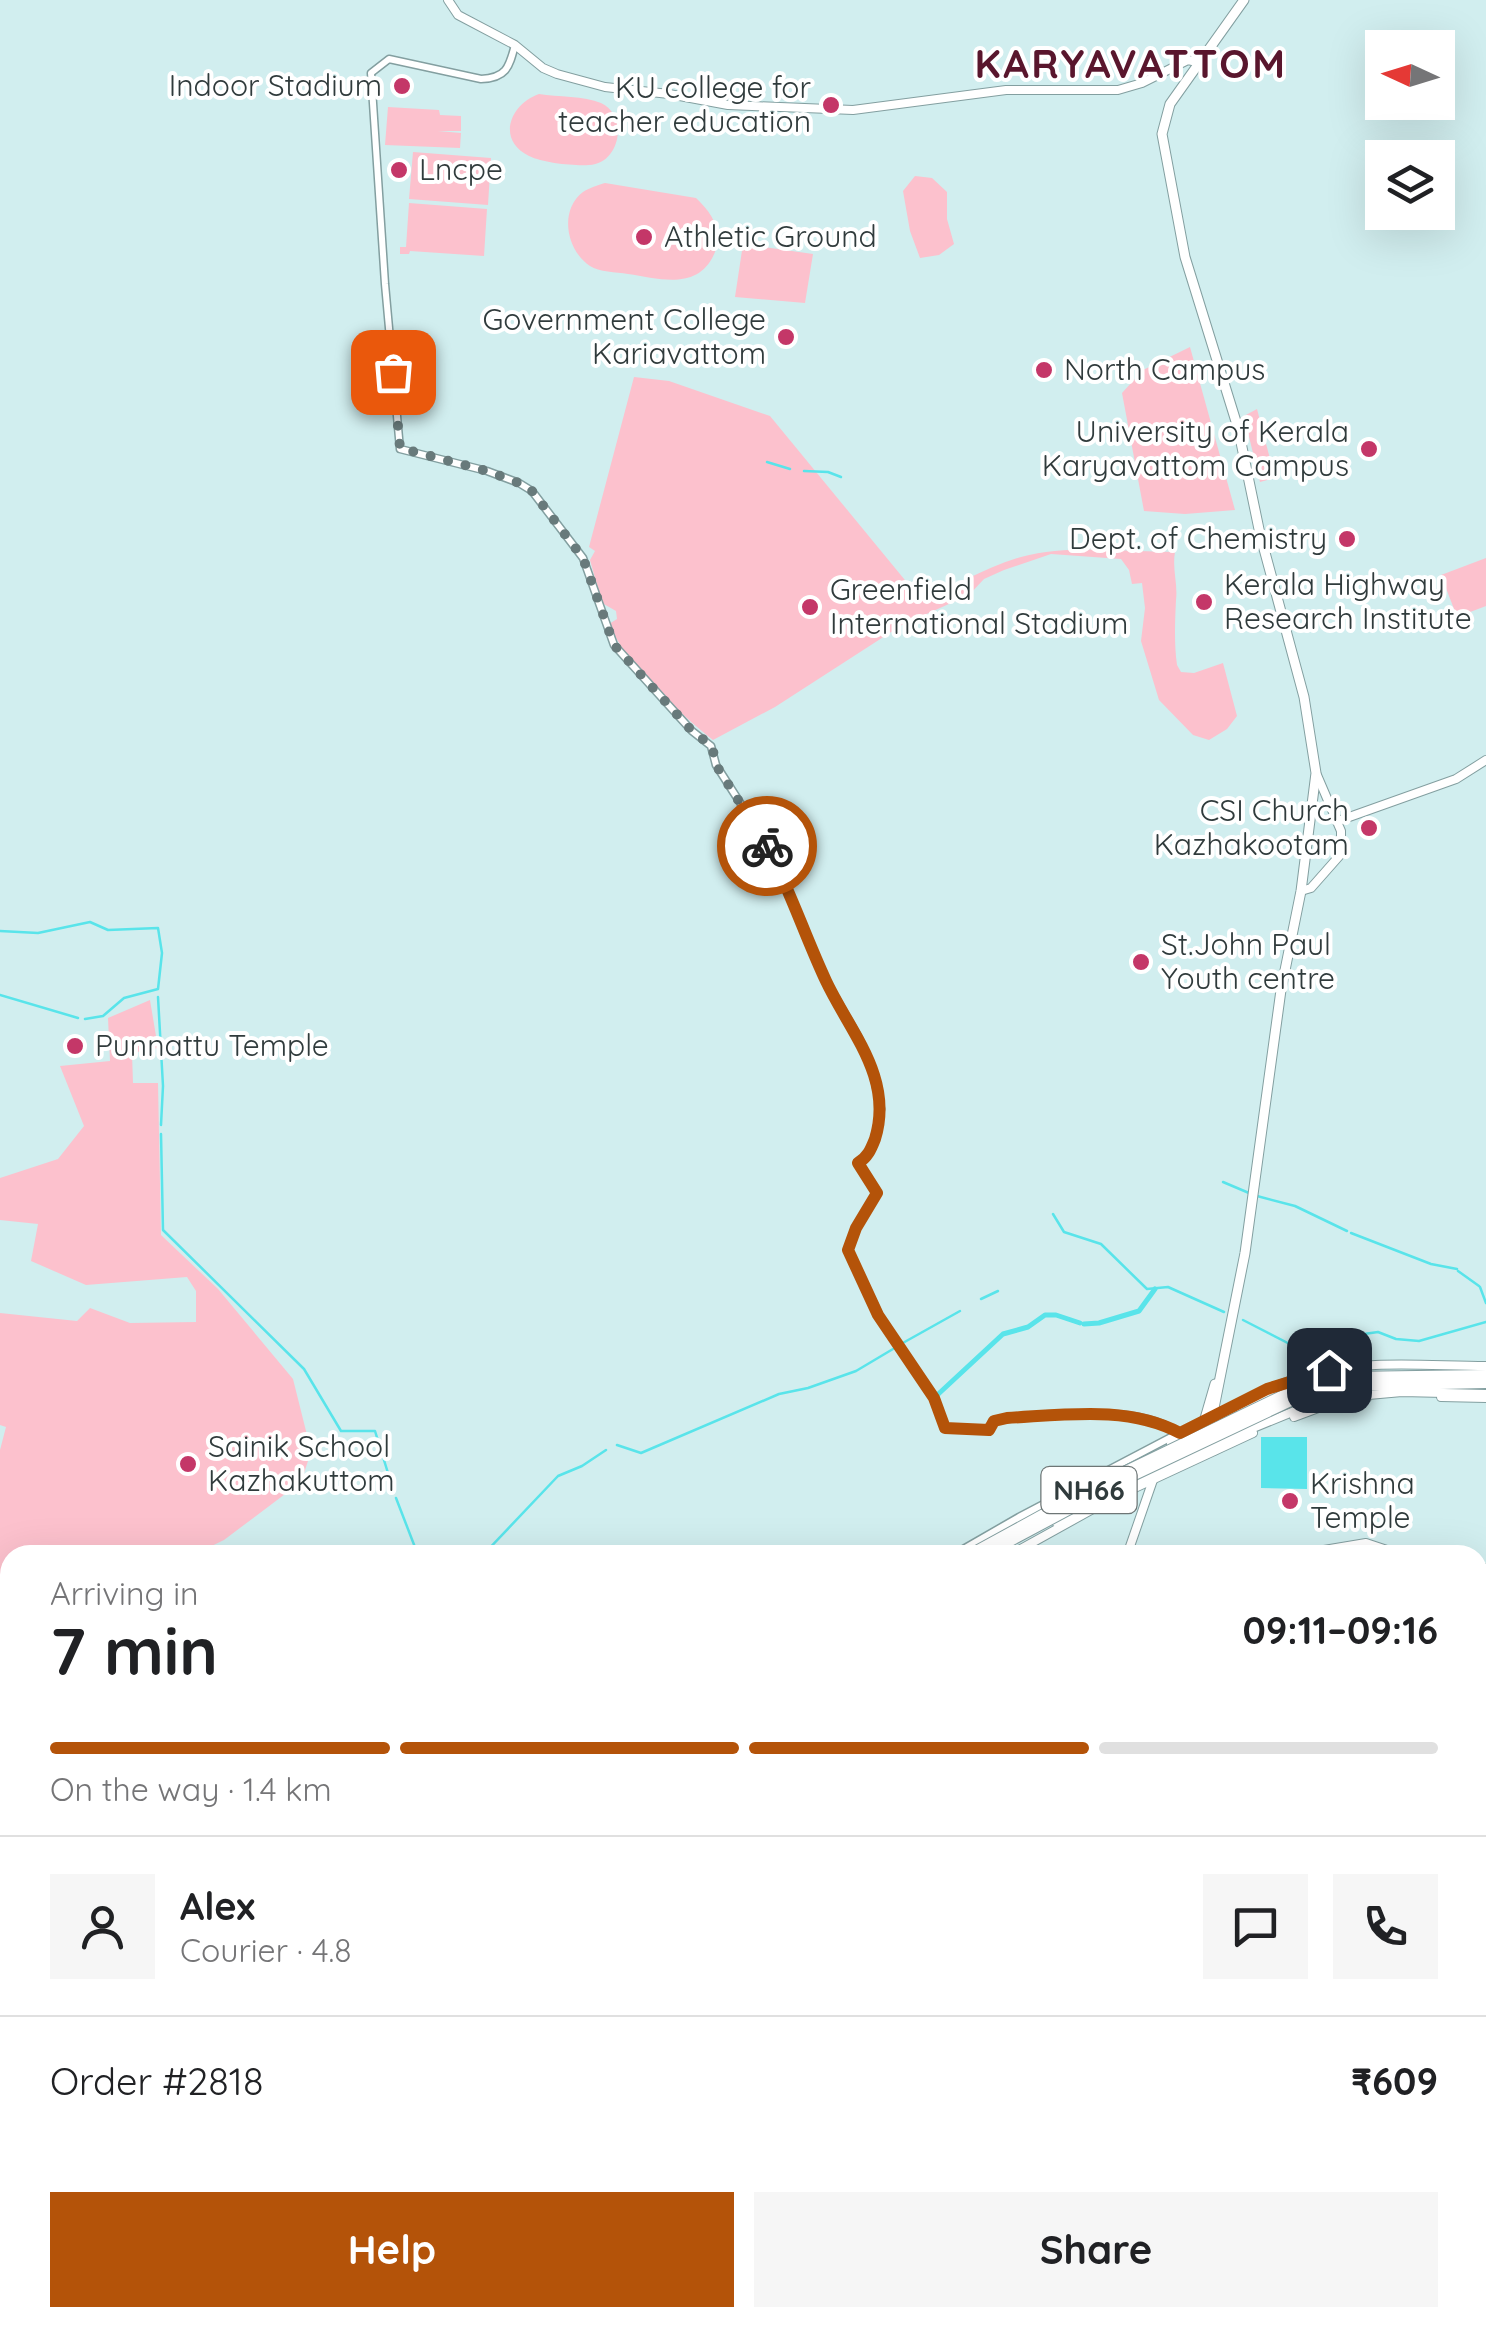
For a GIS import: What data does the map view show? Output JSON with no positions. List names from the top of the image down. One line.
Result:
{"streets":{"highway":["NH66"]},"districts":["KARYAVATTOM"],"places":["Indoor Stadium","KU college for teacher education","Lncpe","Athletic Ground","Government College Kariavattom","North Campus","University of Kerala Karyavattom Campus","Dept. of Chemistry","Kerala Highway Research Institute","Greenfield International Stadium","CSI Church Kazhakootam","St.John Paul Youth centre","Punnattu Temple","Sainik School Kazhakuttom","Krishna Temple"],"north":"left","page":{"heading":["7 min","Arriving in","09:11–09:16"],"panel":["Alex","Courier · 4.8","Order #2818","₹609"],"bar":"On the way · 1.4 km","buttons":["Help","Share"]}}
